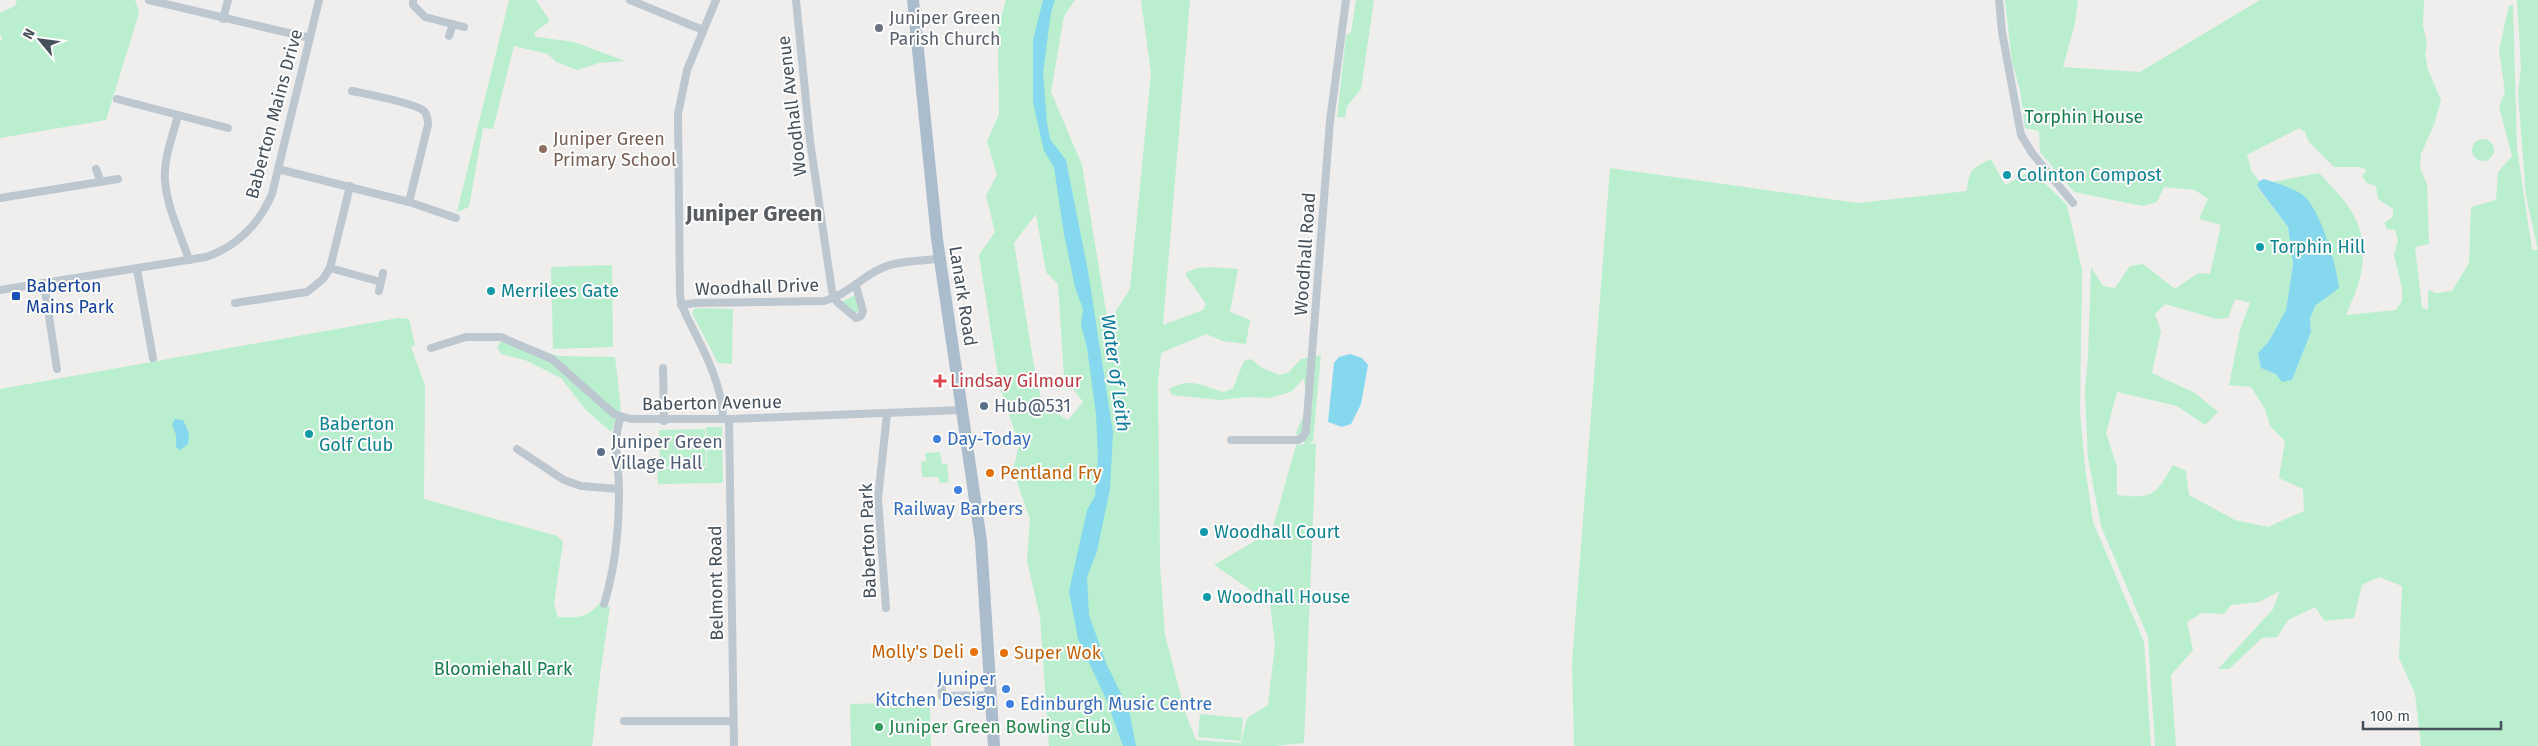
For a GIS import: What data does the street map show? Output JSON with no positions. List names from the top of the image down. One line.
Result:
{"streets":{"main road":["Lanark Road"],"street":["Woodhall Avenue","Baberton Mains Drive","Woodhall Road","Woodhall Drive","Baberton Avenue","Baberton Park","Belmont Road"]},"crossings":[["Woodhall Avenue","Woodhall Drive"],["Woodhall Drive","Lanark Road"],["Woodhall Drive","Belmont Road"],["Lanark Road","Baberton Avenue"],["Baberton Avenue","Baberton Park"],["Baberton Avenue","Belmont Road"]],"districts":["Juniper Green"],"water":["Water of Leith"],"parks":["Torphin House","Bloomiehall Park"],"places":{"other":["Juniper Green Parish Church","Juniper Green Primary School","Colinton Compost","Torphin Hill","Merrilees Gate","Hub@531","Baberton Golf Club","Day-Today","Juniper Green Village Hall","Pentland Fry","Railway Barbers","Woodhall Court","Woodhall House","Molly's Deli","Super Wok","Juniper Kitchen Design","Edinburgh Music Centre","Juniper Green Bowling Club"],"transit":["Baberton Mains Park"],"health":["Lindsay Gilmour"]},"scale_bar":"100 m","north":"top left"}
